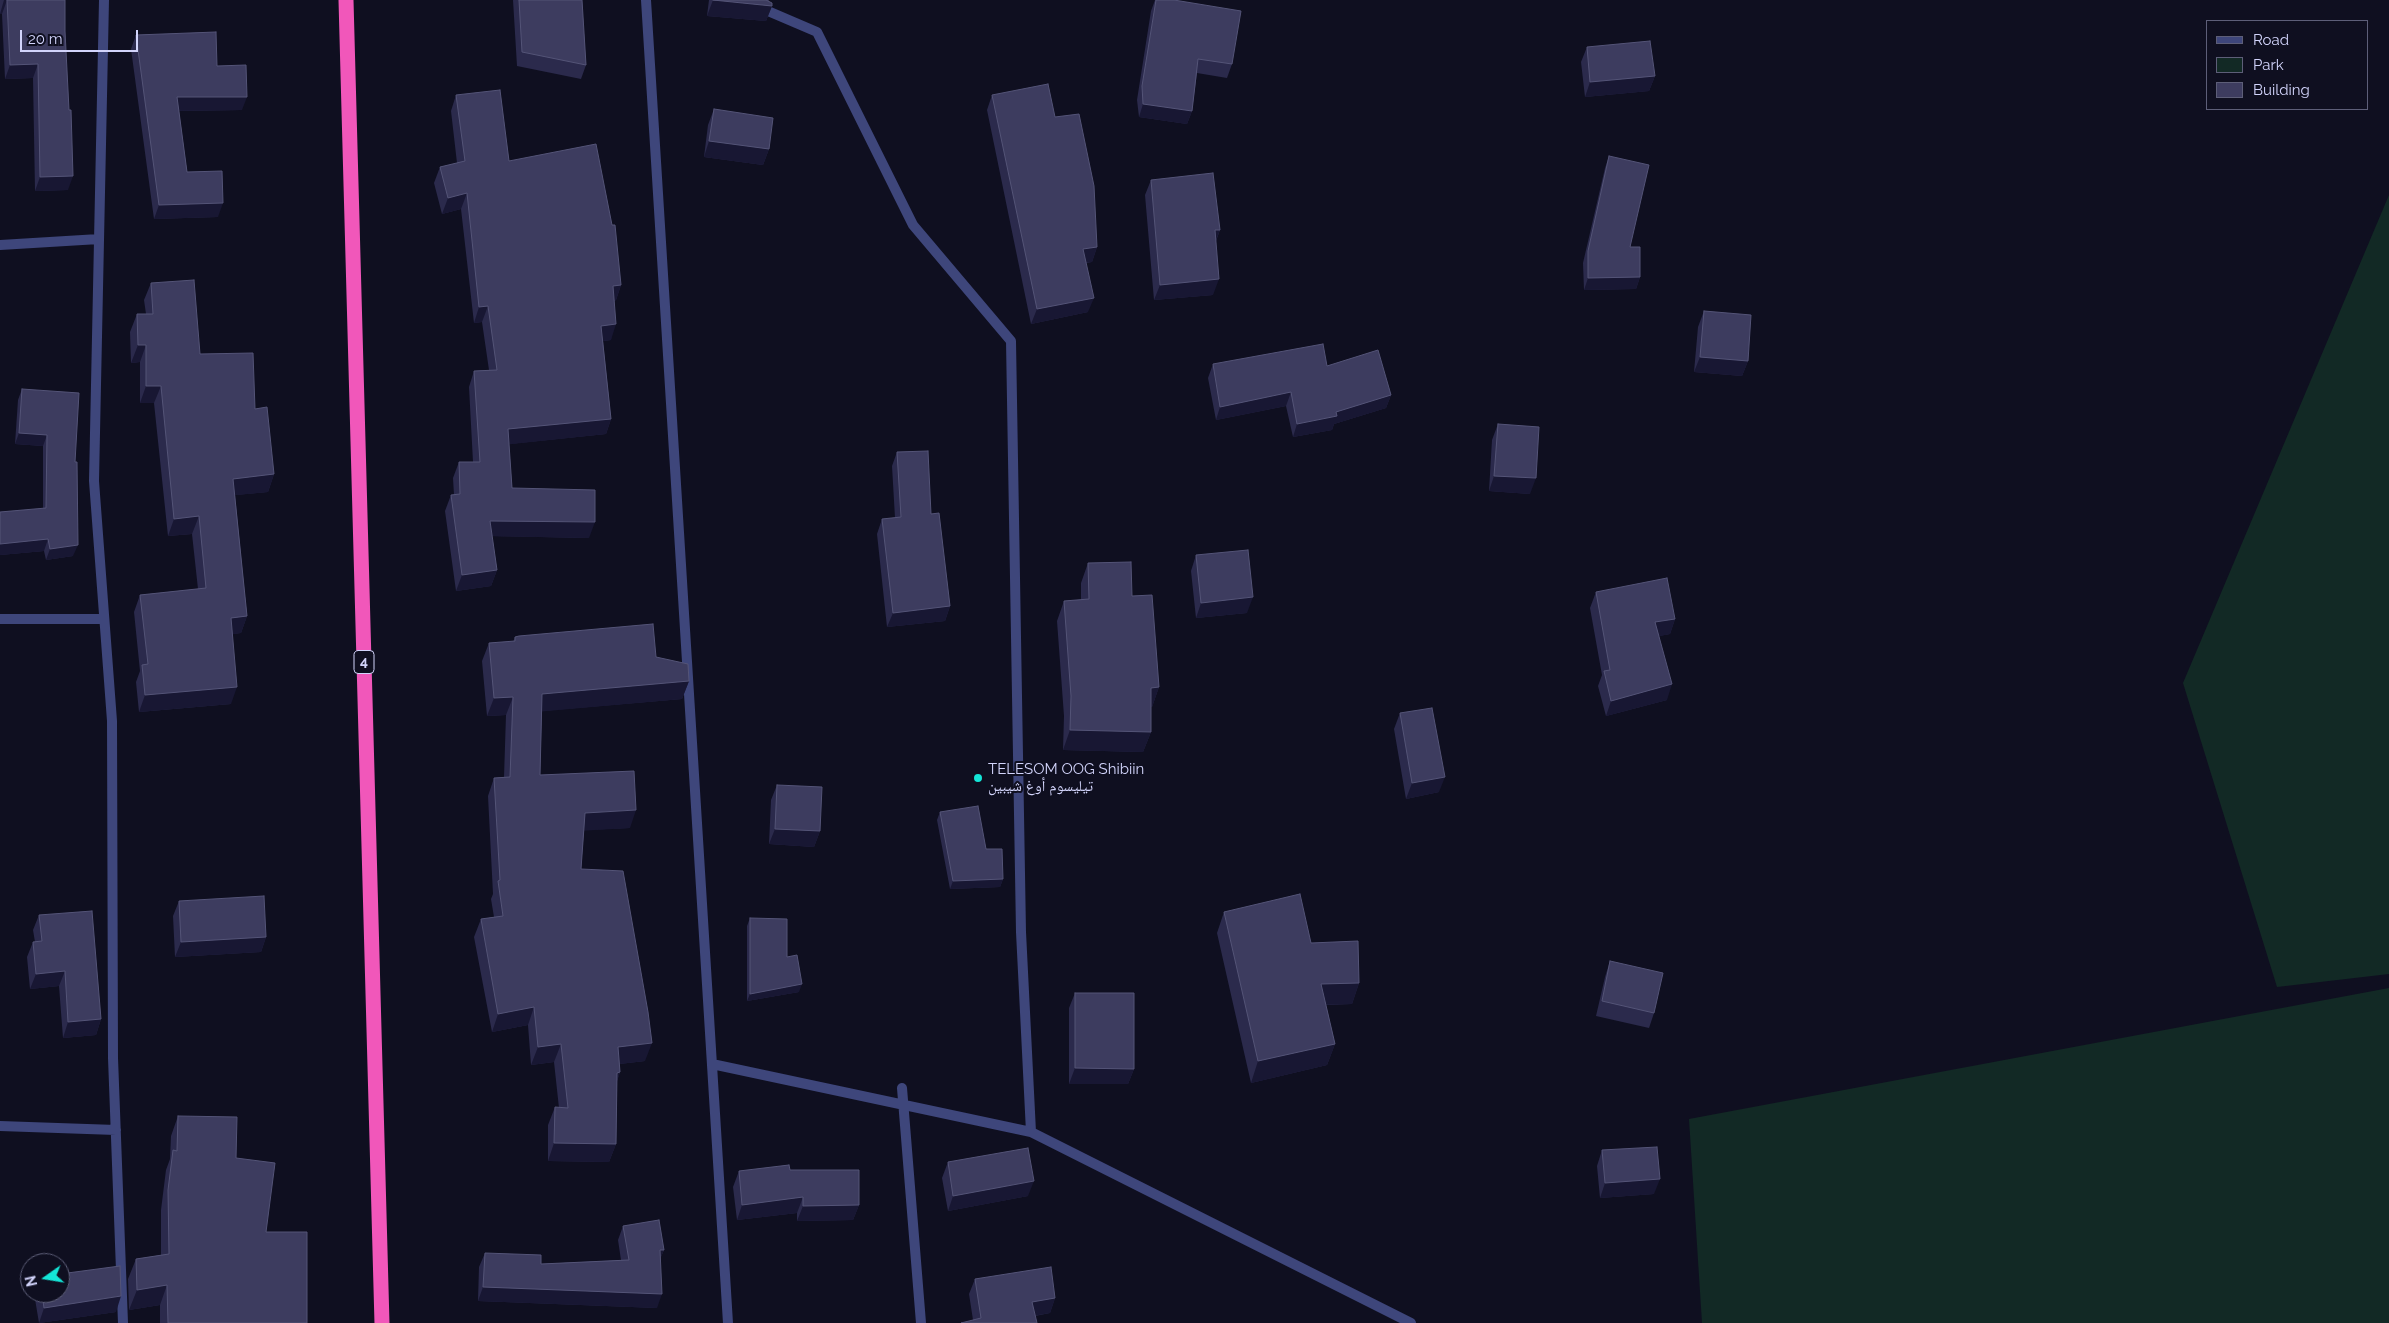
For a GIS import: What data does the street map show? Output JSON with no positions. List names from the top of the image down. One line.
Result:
{"streets":{"highway":["4"]},"places":["TELESOM OOG Shibiin تيليسوم أوغ شيبين"],"legend":["Road","Park","Building"],"scale_bar":"20 m","north":"left"}
